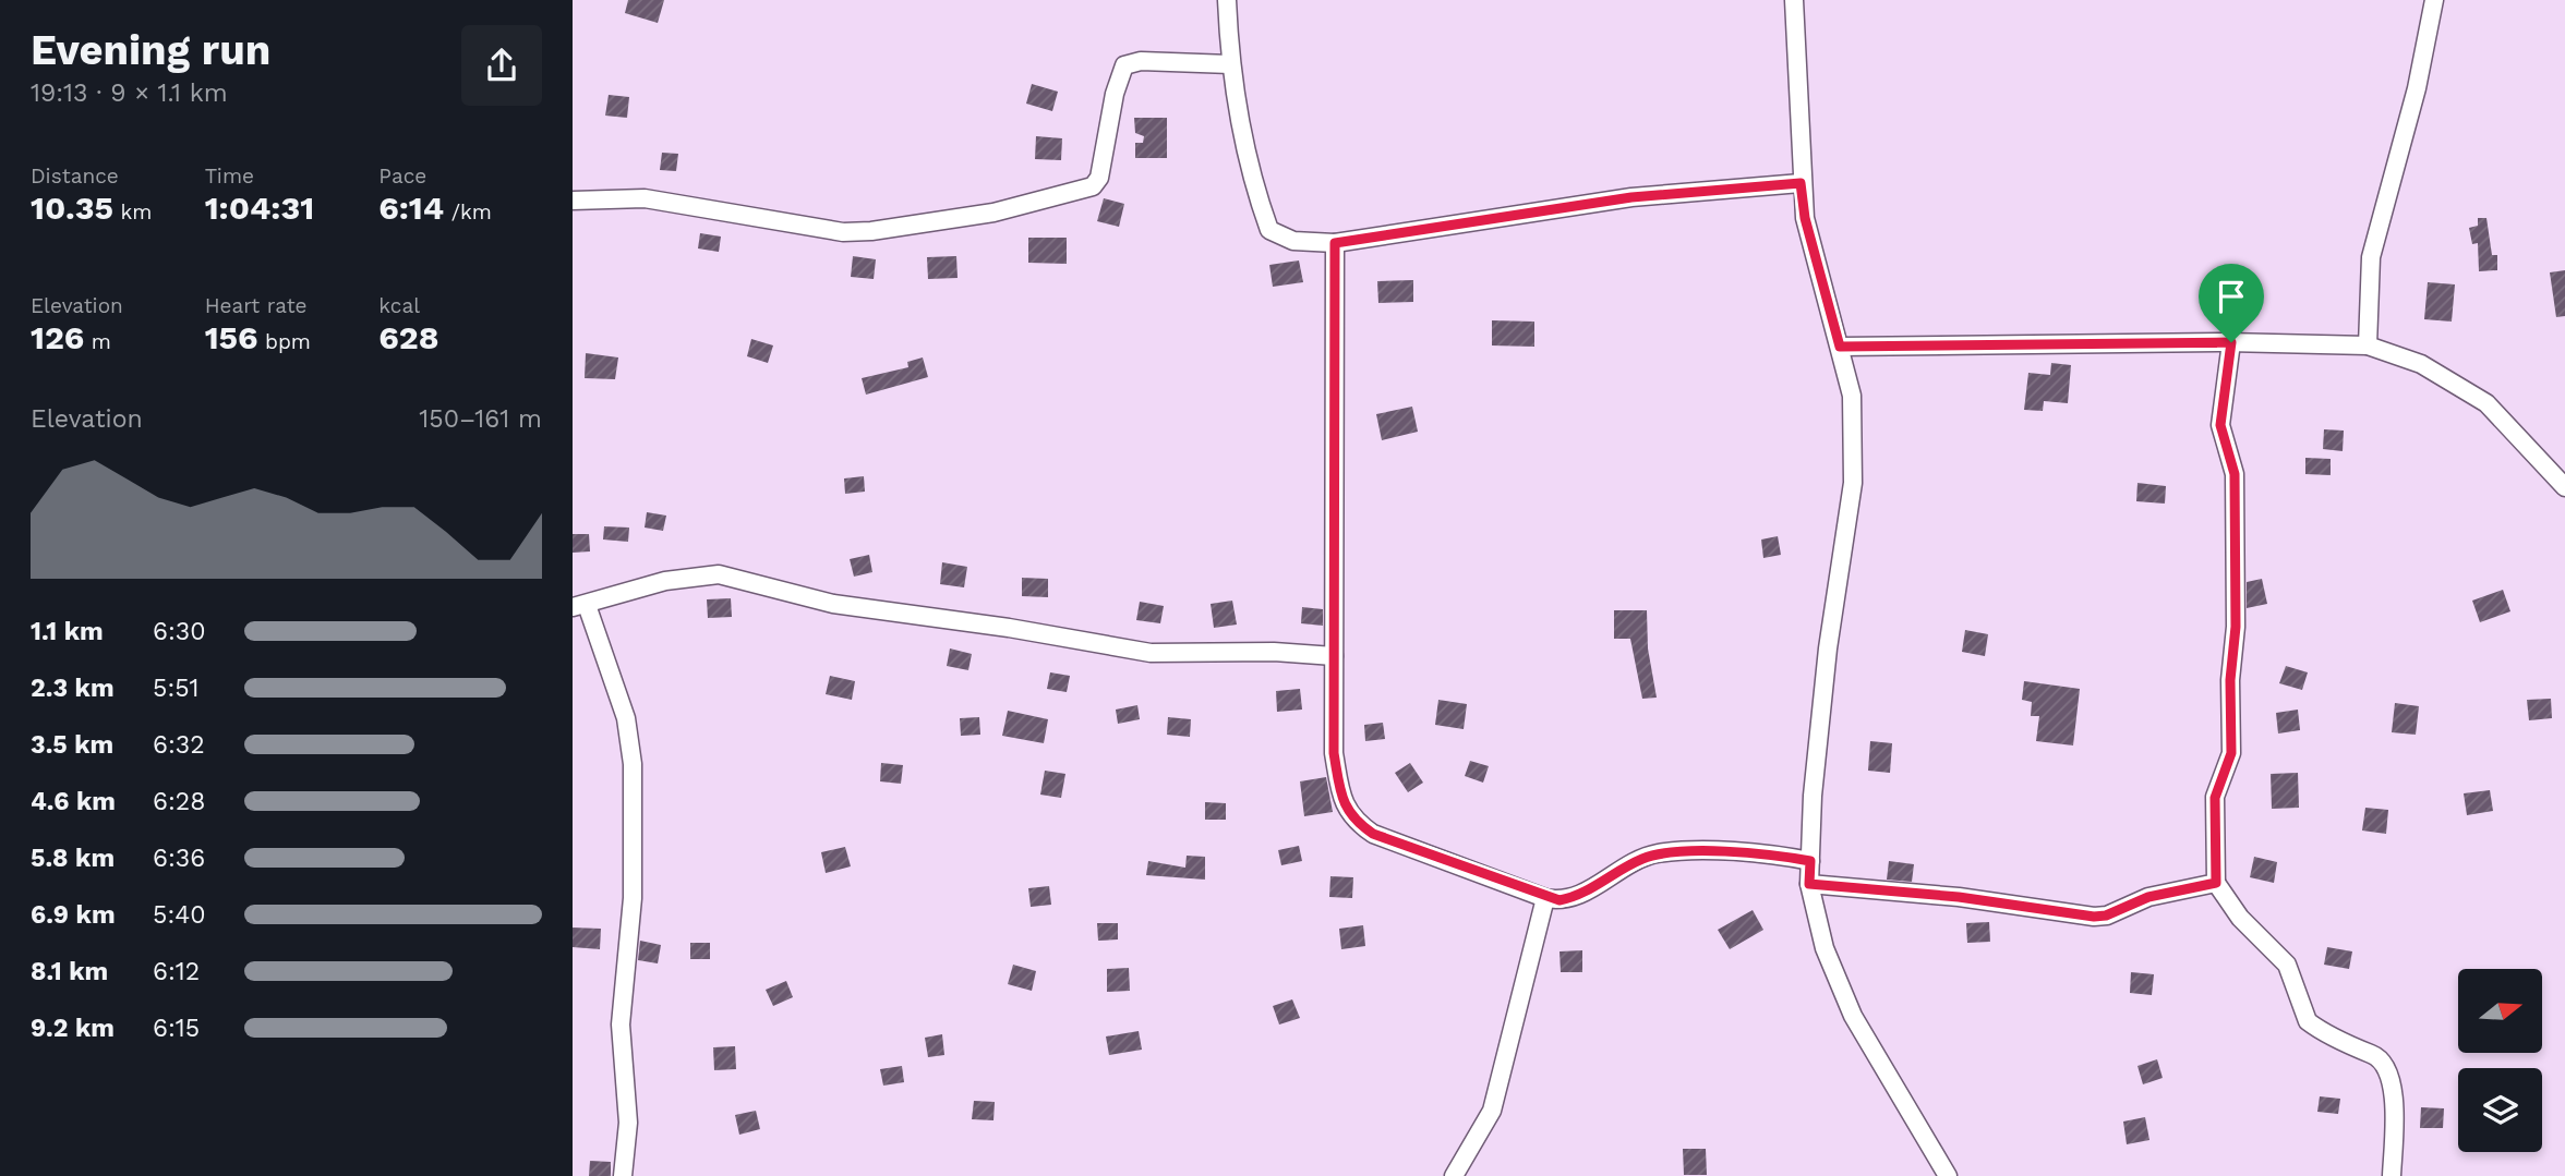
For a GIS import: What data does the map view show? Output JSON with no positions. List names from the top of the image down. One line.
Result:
{"north":"right","page":{"heading":["Evening run","19:13 · 9 × 1.1 km"],"stats":[["Distance","10.35 km"],["Time","1:04:31"],["Pace","6:14 /km"],["Elevation","126 m"],["Heart rate","156 bpm"],["kcal","628"]],"chart":["Elevation","150–161 m"],"list":[{"name":"1.1 km","note":"6:30"},{"name":"2.3 km","note":"5:51"},{"name":"3.5 km","note":"6:32"},{"name":"4.6 km","note":"6:28"},{"name":"5.8 km","note":"6:36"},{"name":"6.9 km","note":"5:40"},{"name":"8.1 km","note":"6:12"},{"name":"9.2 km","note":"6:15"}]}}
